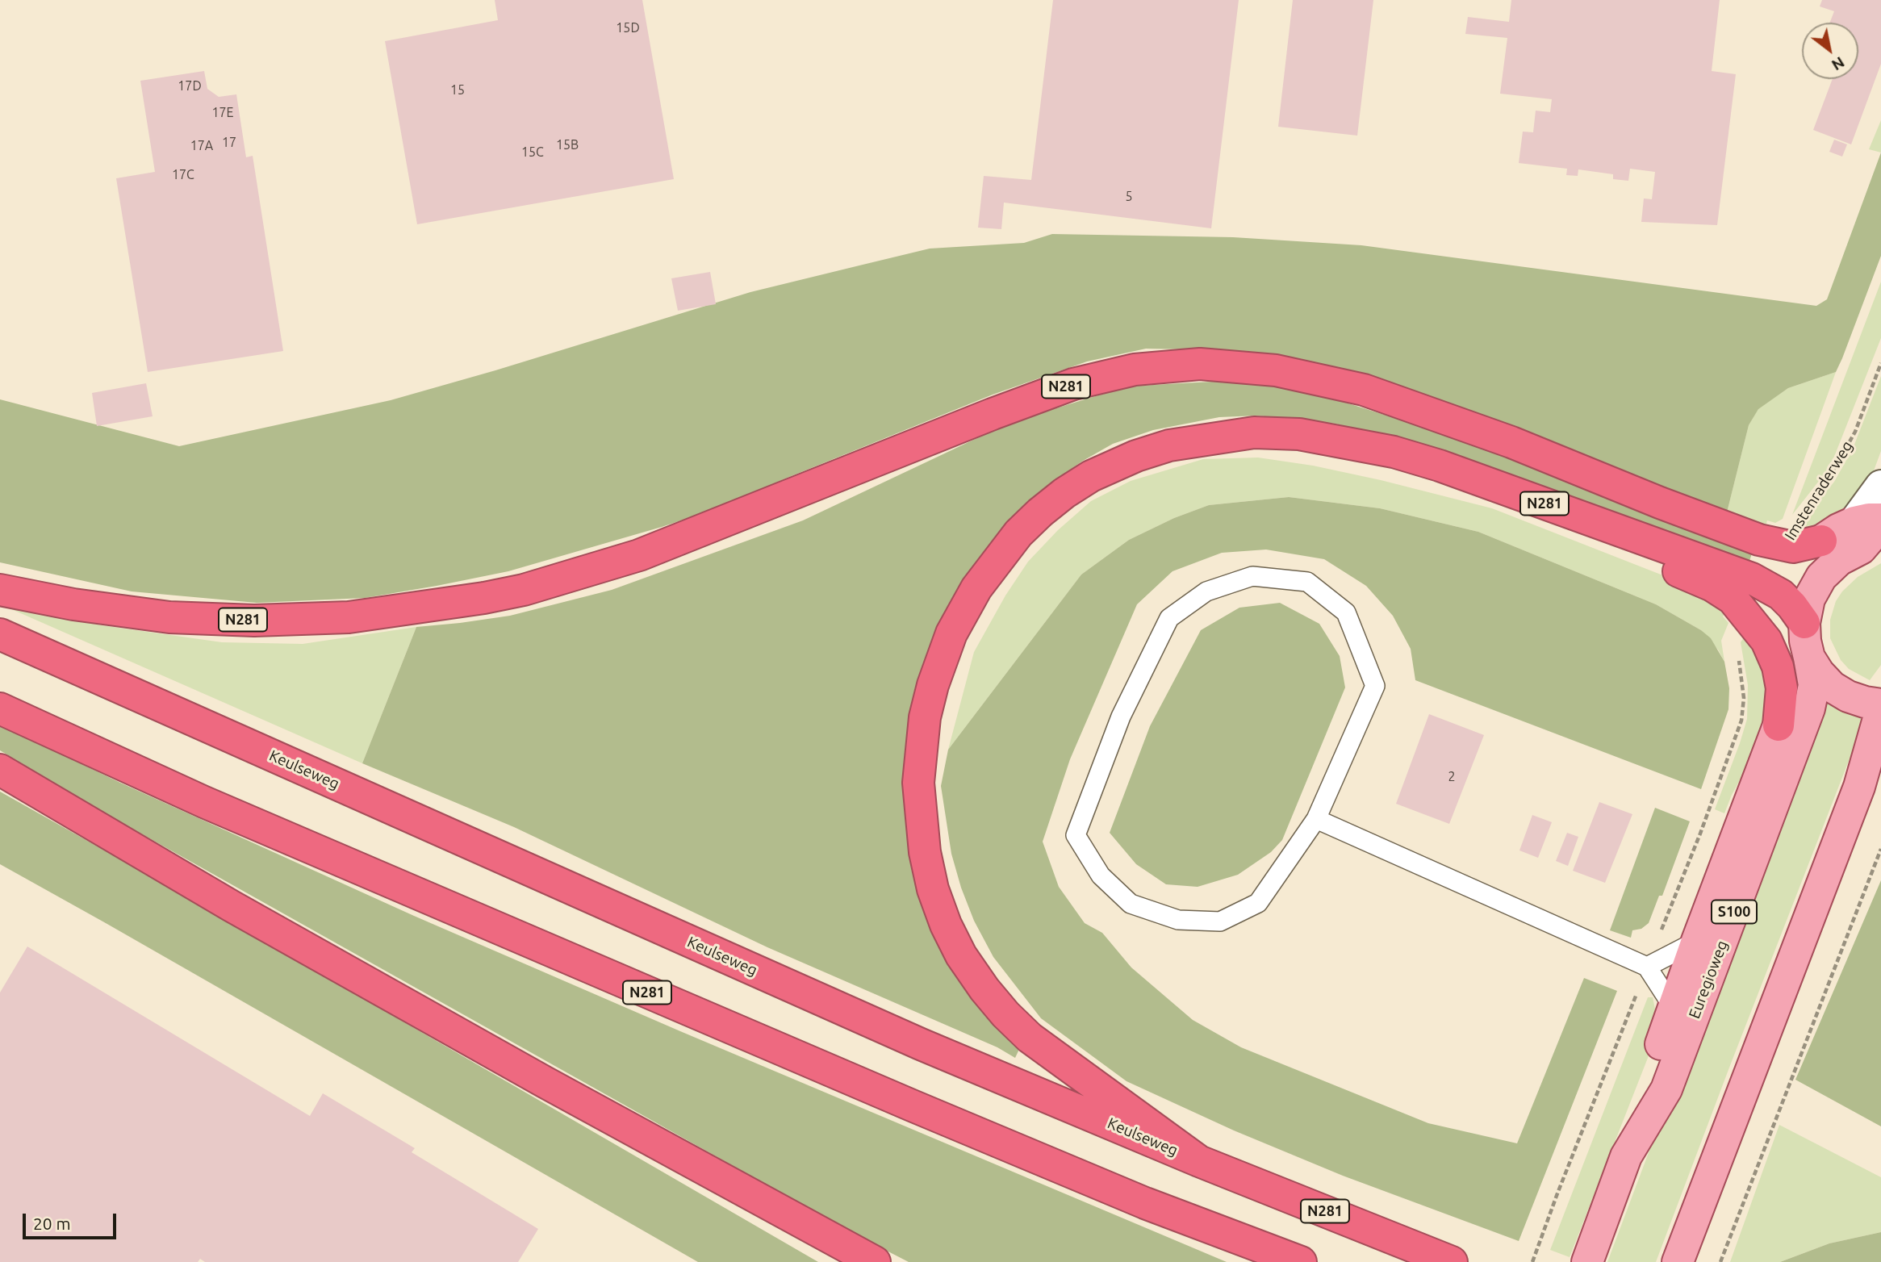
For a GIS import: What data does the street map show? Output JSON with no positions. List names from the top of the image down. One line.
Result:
{"streets":{"highway":["N281","Keulseweg"],"main road":["S100","Euregioweg"],"path":["Imstenraderweg"]},"crossings":[["N281","Imstenraderweg"],["N281","Keulseweg"],["N281","S100"],["S100","Euregioweg"]],"house_numbers":["15D","17D","15","17E","17","15B","17A","15C","17C","5","2"],"scale_bar":"20 m","north":"bottom right"}
